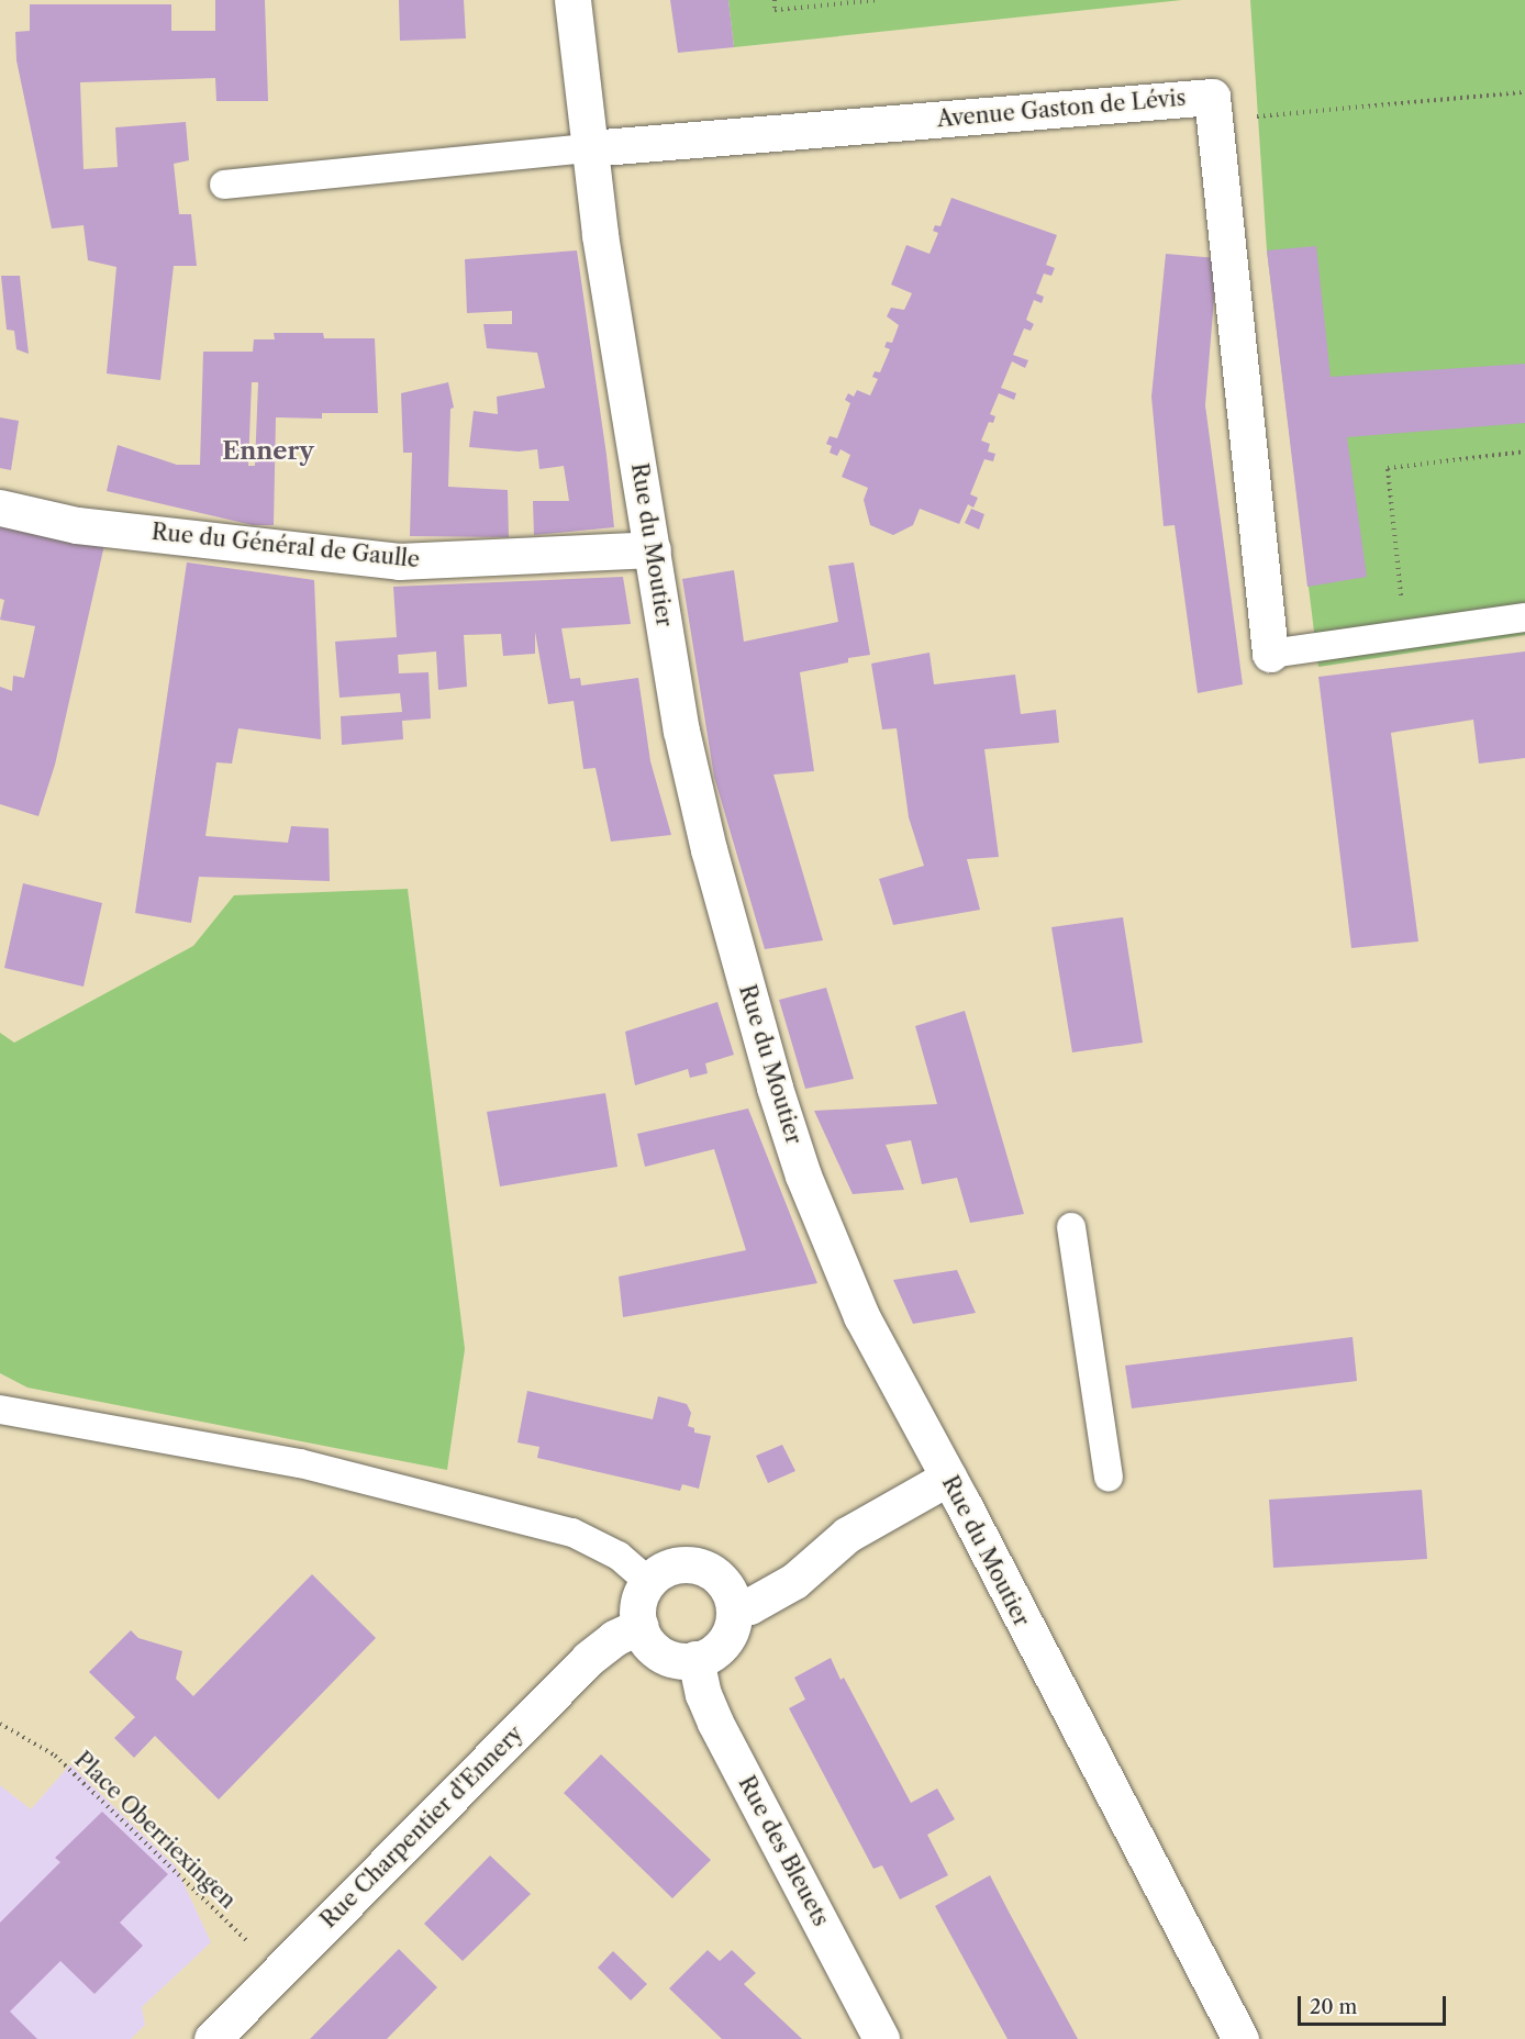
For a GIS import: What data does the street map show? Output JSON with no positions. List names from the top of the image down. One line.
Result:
{"streets":{"street":["Avenue Gaston de Lévis","Rue du Moutier","Rue du Général de Gaulle","Rue Charpentier d'Ennery","Rue des Bleuets"],"path":["Place Oberriexingen"]},"crossings":[["Avenue Gaston de Lévis","Rue du Moutier"],["Rue du Moutier","Rue du Général de Gaulle"],["Rue Charpentier d'Ennery","Place Oberriexingen"],["Rue Charpentier d'Ennery","Rue des Bleuets"]],"districts":["Ennery"],"scale_bar":"20 m"}
